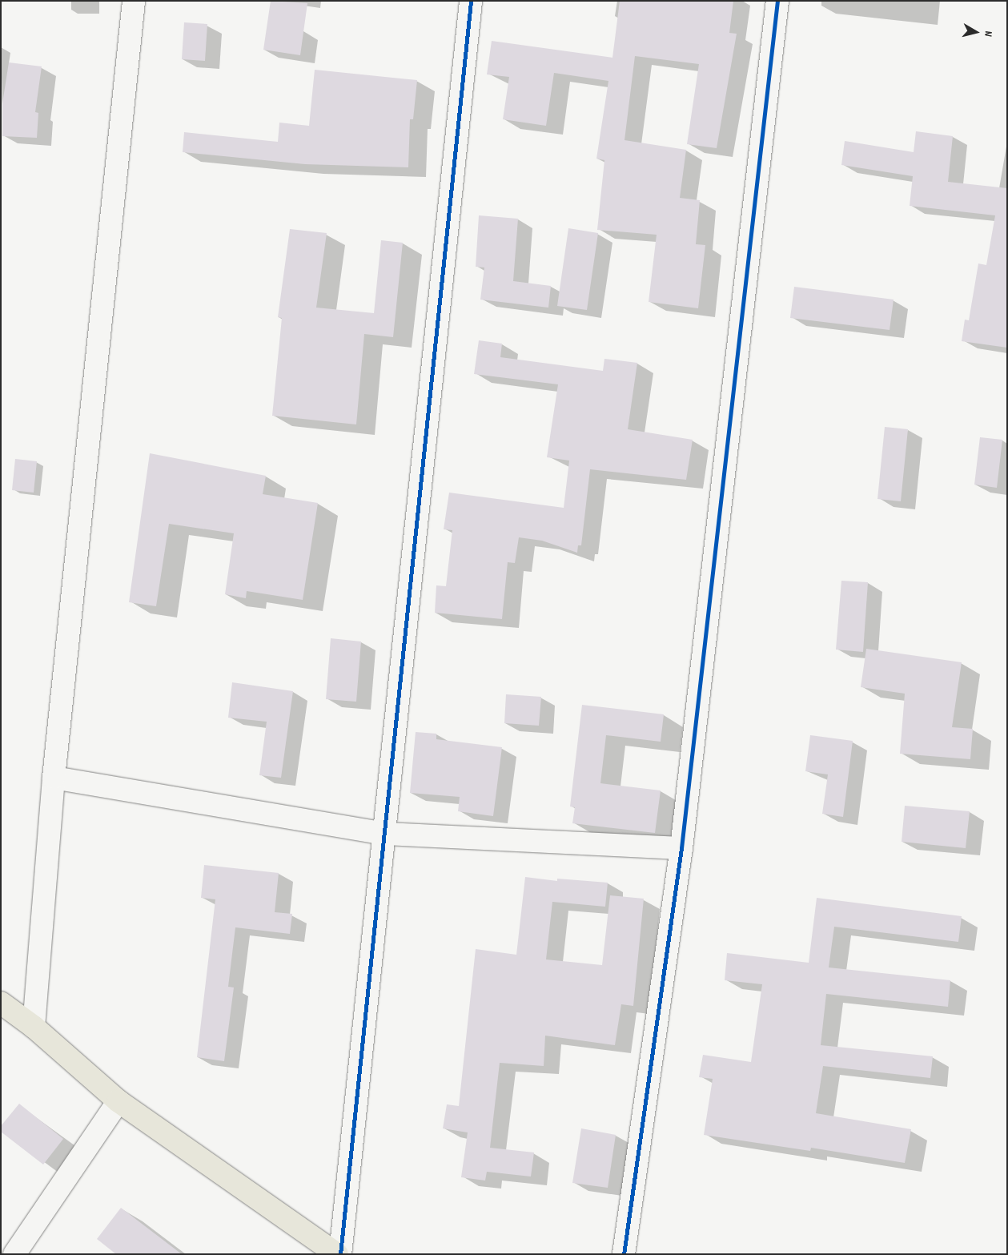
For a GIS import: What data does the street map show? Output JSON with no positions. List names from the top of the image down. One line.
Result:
{"north":"right"}
